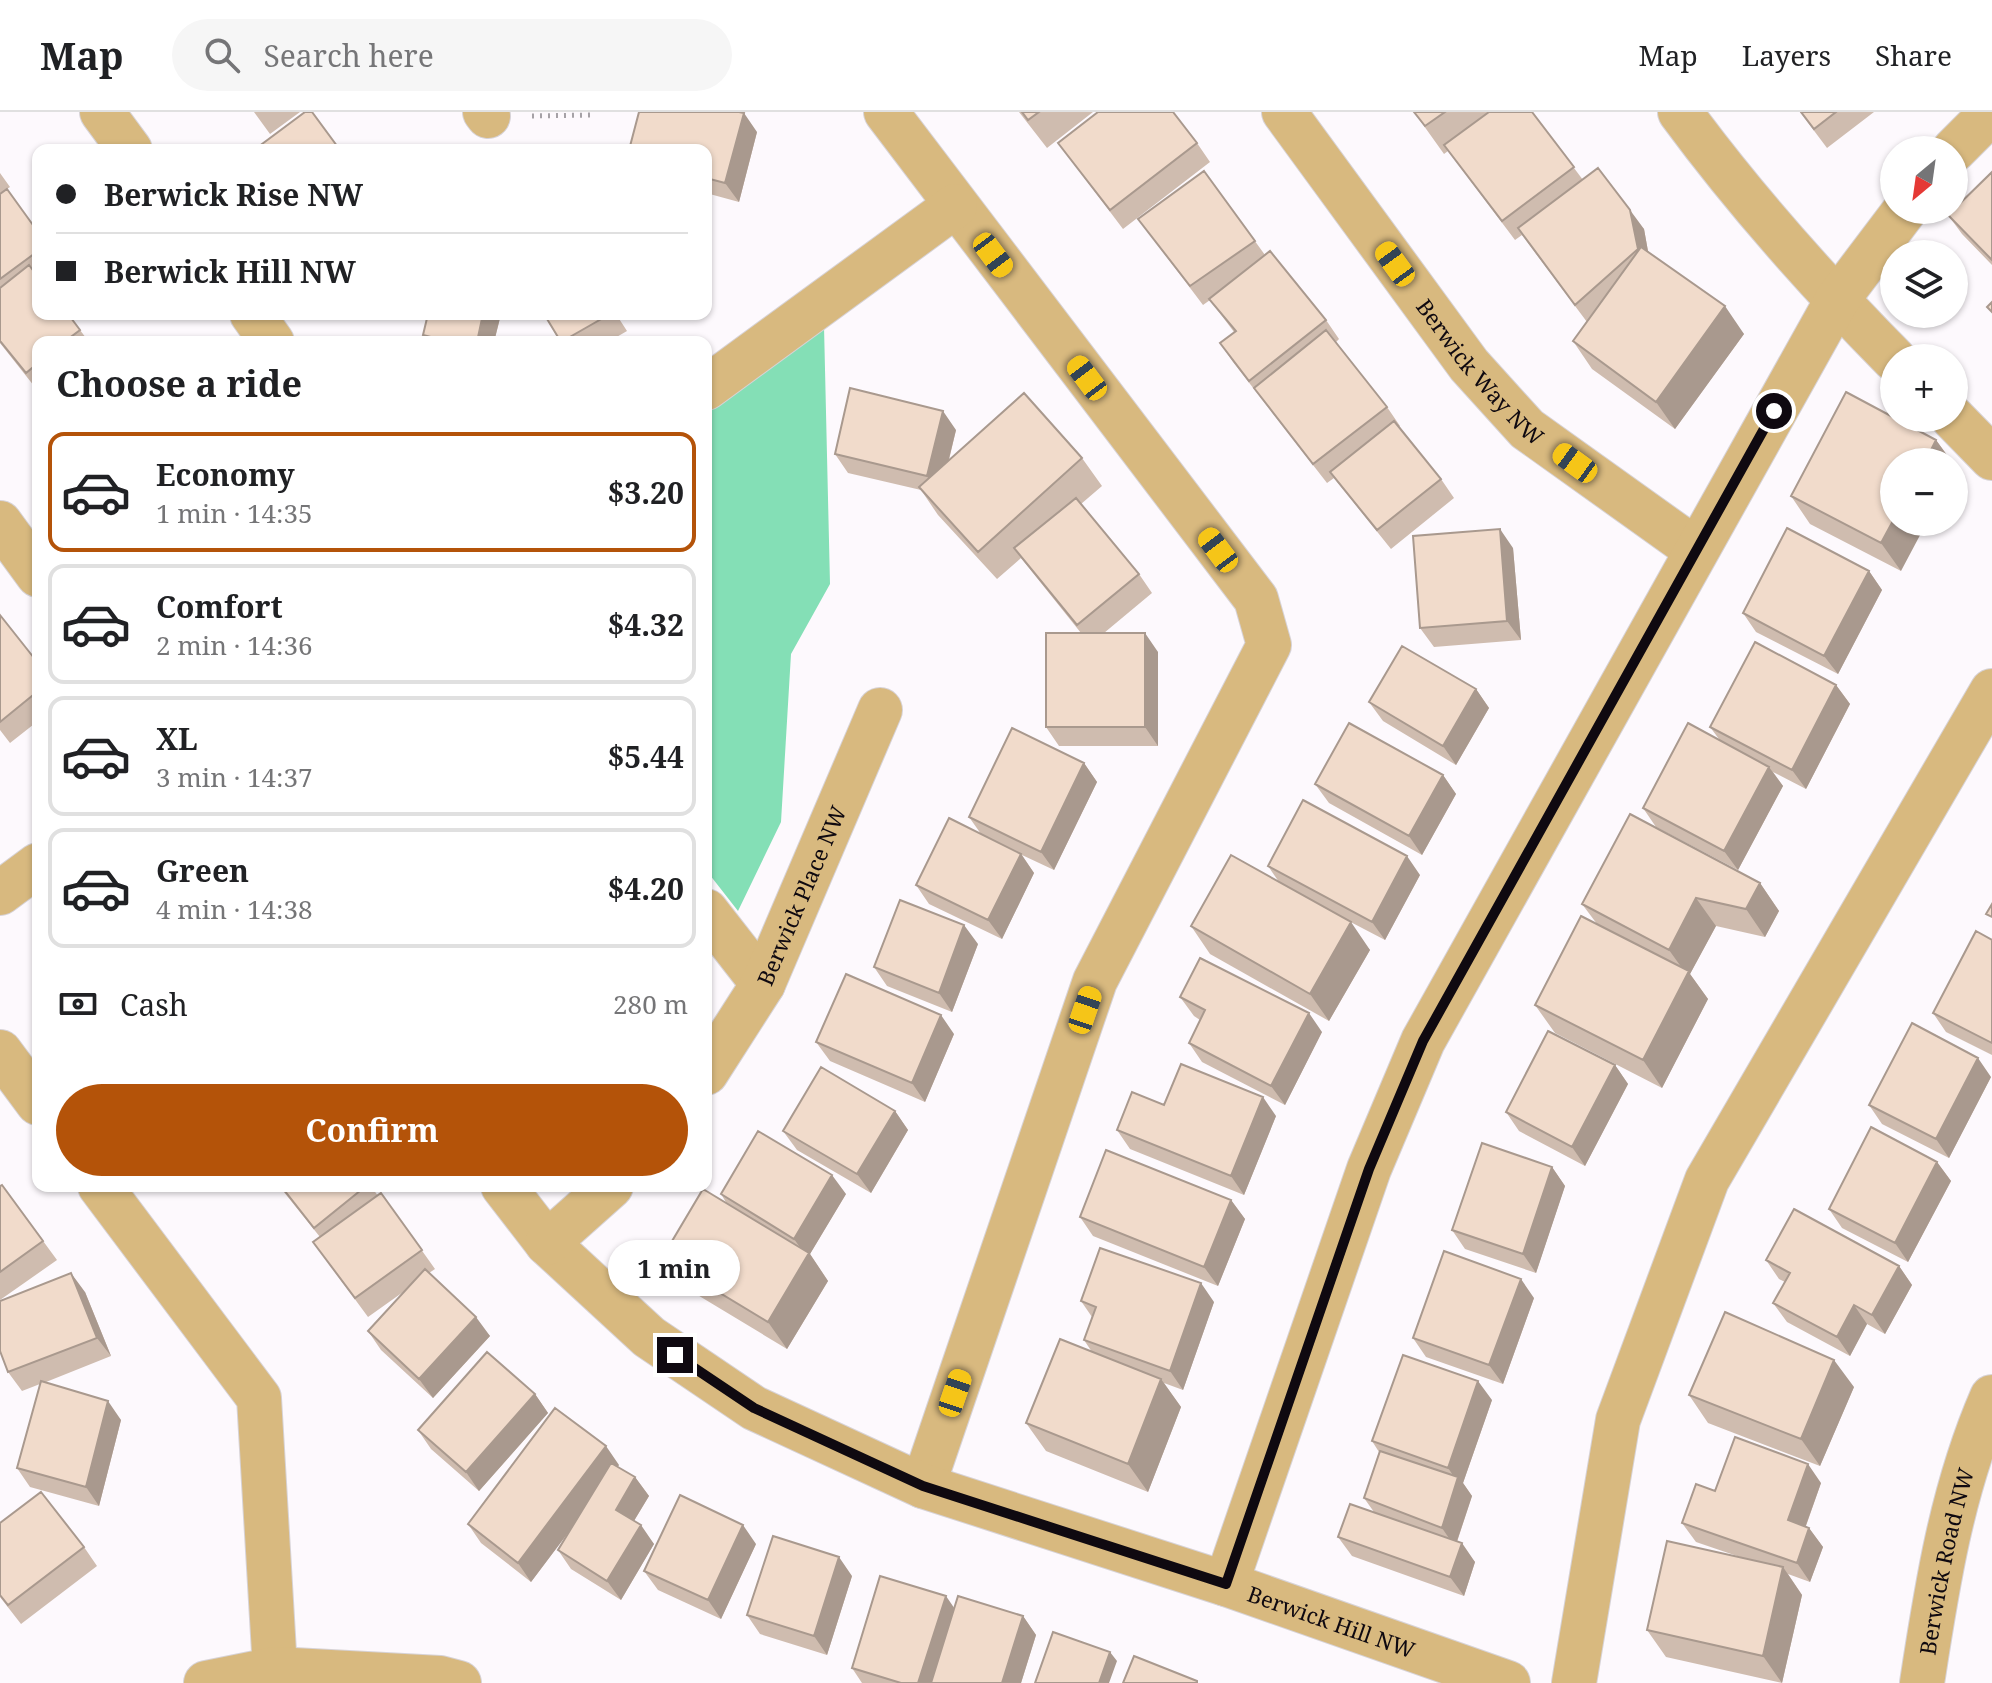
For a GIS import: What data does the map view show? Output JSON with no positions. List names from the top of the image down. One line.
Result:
{"streets":{"street":["Berwick Way NW","Berwick Place NW","Berwick Road NW","Berwick Hill NW"]},"north":"bottom left","page":{"header":"Map","search":"Search here","nav":["Map","Layers","Share"],"map_buttons":["+","−"],"banner":["Berwick Rise NW","Berwick Hill NW"],"heading":"Choose a ride","list":[{"name":"Economy","note":"1 min · 14:35","value":"$3.20"},{"name":"Comfort","note":"2 min · 14:36","value":"$4.32"},{"name":"XL","note":"3 min · 14:37","value":"$5.44"},{"name":"Green","note":"4 min · 14:38","value":"$4.20"}],"pay":["Cash","280 m"],"buttons":"Confirm","bubble":"1 min"}}
